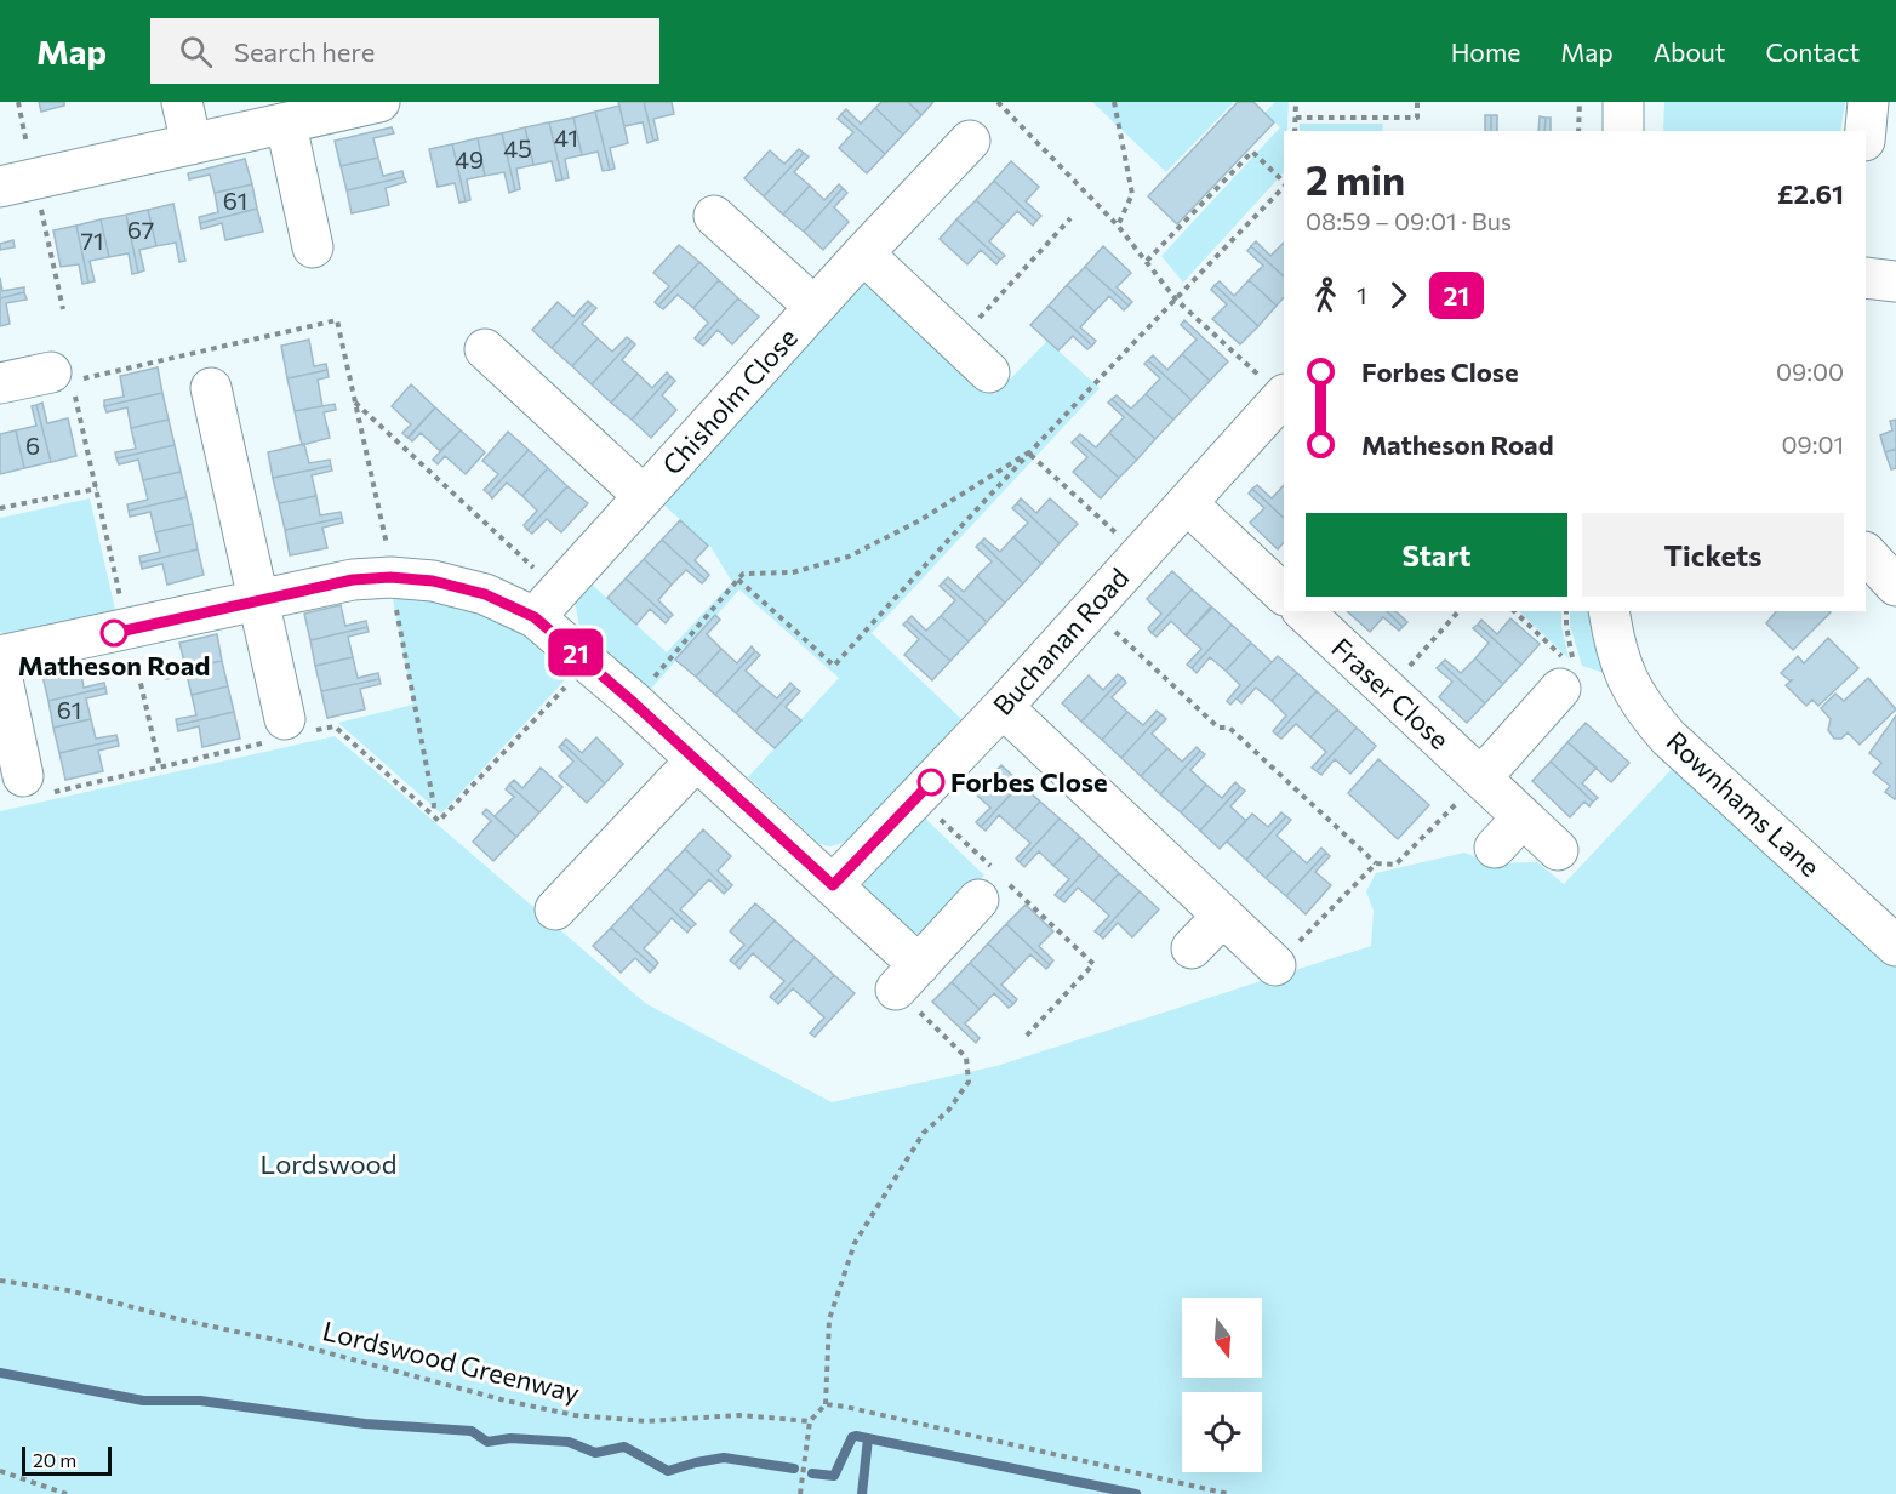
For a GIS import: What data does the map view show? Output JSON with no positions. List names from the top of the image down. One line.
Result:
{"streets":{"street":["Chisholm Close","Buchanan Road","Fraser Close","Rownhams Lane"],"path":["Lordswood Greenway"]},"parks":["Lordswood"],"places":["Matheson Road","Forbes Close"],"lines":["bus line 21"],"house_numbers":["41","45","49","61","67","71","6","61"],"scale_bar":"20 m","north":"bottom","page":{"header":"Map","search":"Search here","nav":["Home","Map","About","Contact"],"on_map":"21","heading":["2 min","08:59 – 09:01 · Bus","£2.61"],"legs":["1","21"],"list":[{"name":"Forbes Close","value":"09:00"},{"name":"Matheson Road","value":"09:01"}],"buttons":["Start","Tickets"],"scale":"20 m"}}
